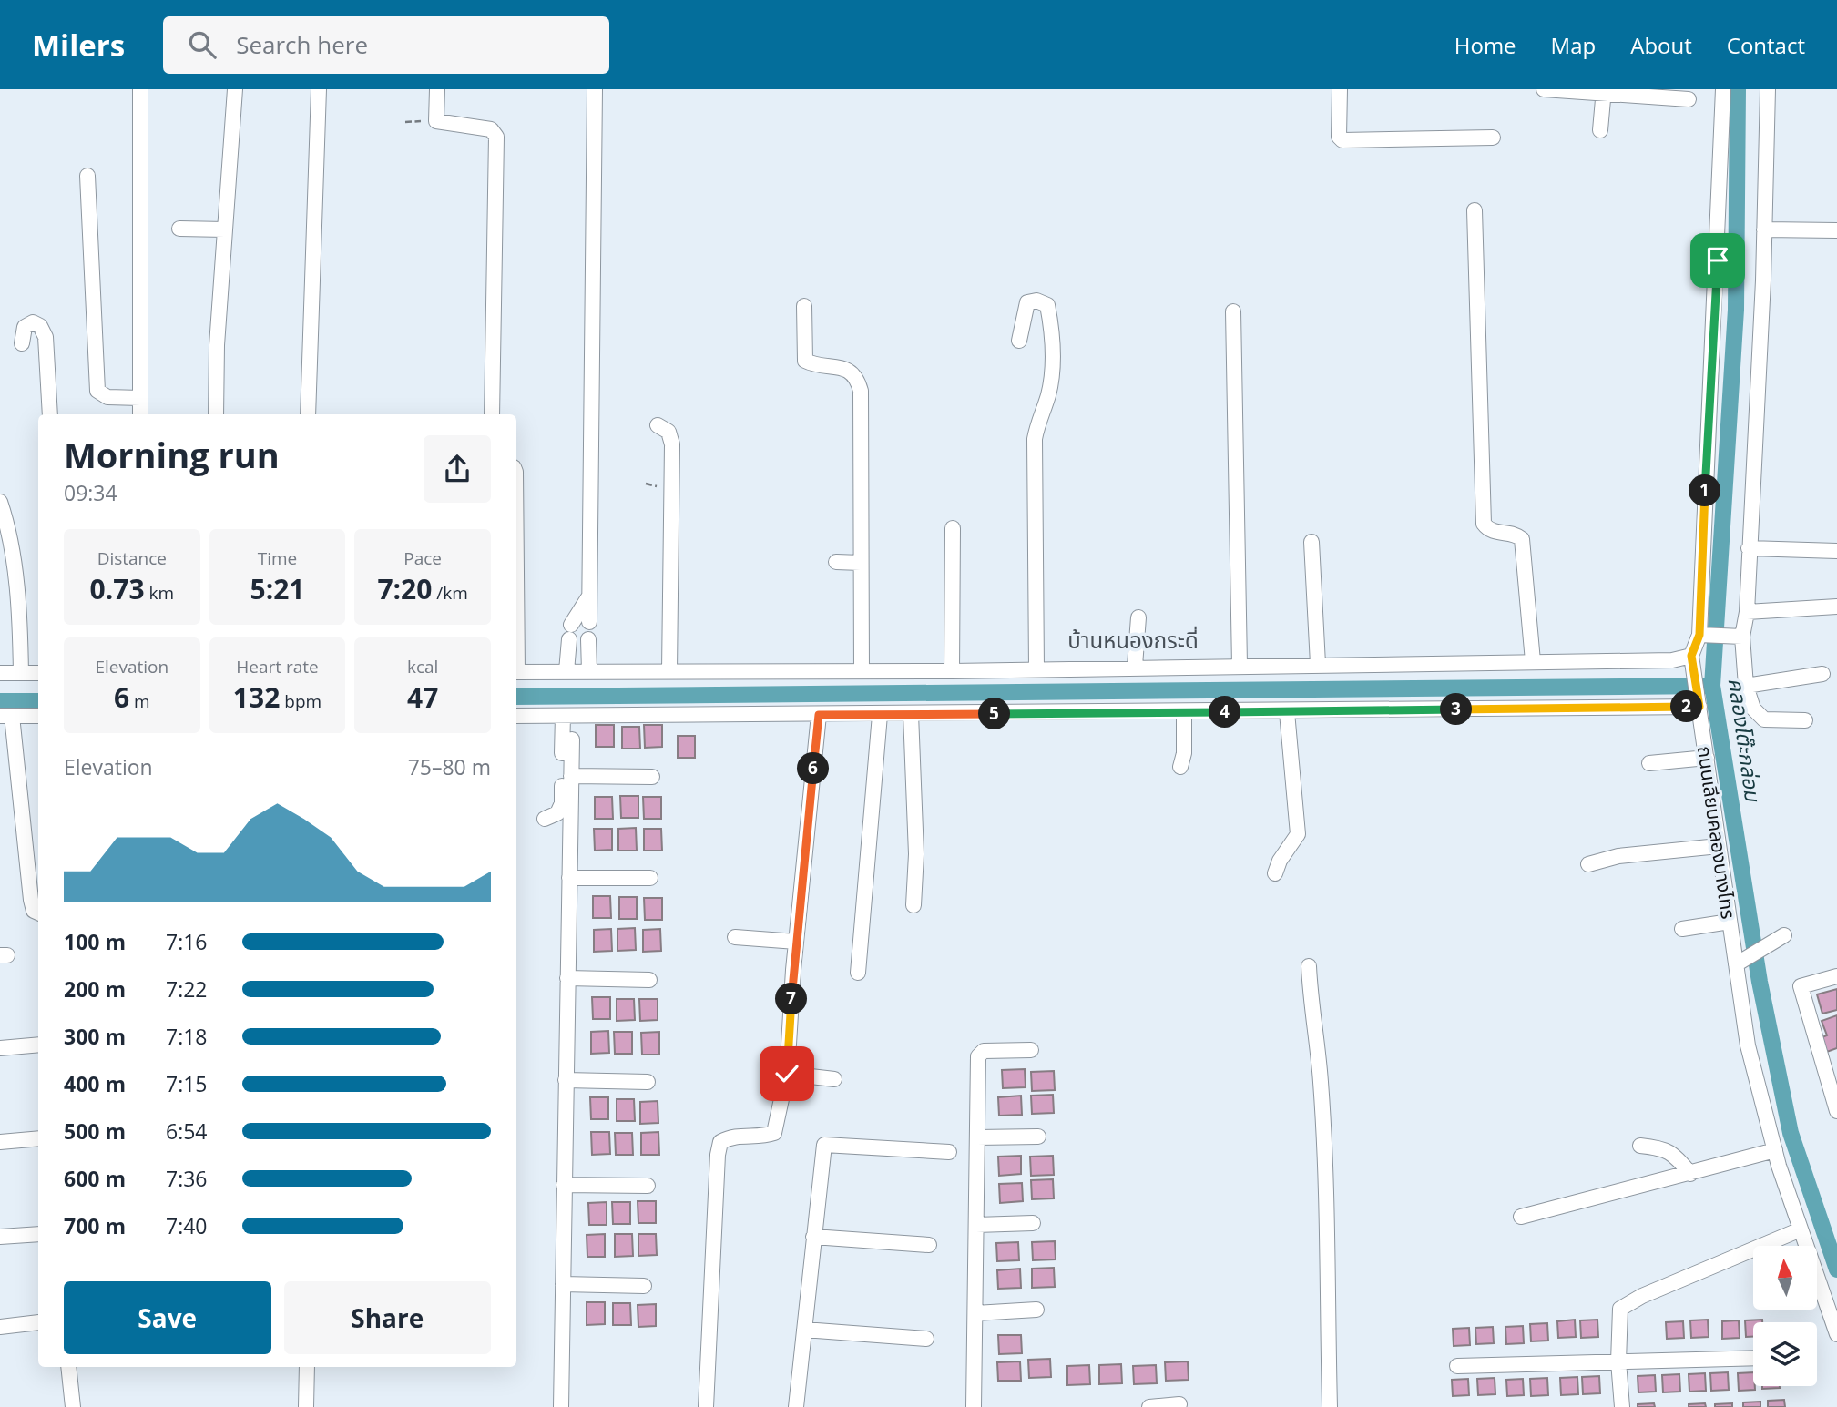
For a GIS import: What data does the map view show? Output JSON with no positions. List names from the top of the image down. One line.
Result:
{"streets":{"street":["ถนนเลียบคลองบางไทร"]},"districts":["บ้านหนองกระดี่"],"water":["คลองโต๊ะกล่อม"],"north":"top","page":{"header":"Milers","search":"Search here","nav":["Home","Map","About","Contact"],"heading":["Morning run","09:34"],"pins":["1","2","3","4","5","6","7"],"stats":[["Distance","0.73 km"],["Time","5:21"],["Pace","7:20 /km"],["Elevation","6 m"],["Heart rate","132 bpm"],["kcal","47"]],"chart":["Elevation","75–80 m"],"list":[{"name":"100 m","note":"7:16"},{"name":"200 m","note":"7:22"},{"name":"300 m","note":"7:18"},{"name":"400 m","note":"7:15"},{"name":"500 m","note":"6:54"},{"name":"600 m","note":"7:36"},{"name":"700 m","note":"7:40"}],"buttons":["Save","Share"]}}
